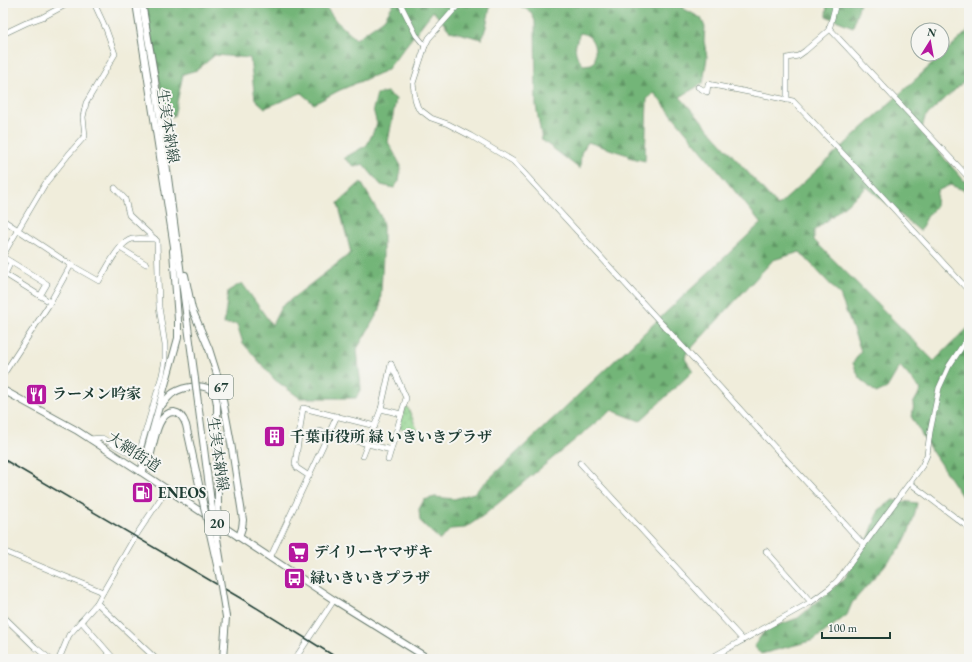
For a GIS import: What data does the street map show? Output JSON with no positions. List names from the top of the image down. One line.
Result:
{"streets":{"main road":["生実本納線","67","大網街道","20"]},"crossings":[["生実本納線","67"],["67","大網街道"]],"places":{"restaurant":["ラーメン吟家"],"building":["千葉市役所 緑 いきいきプラザ"],"fuel station":["ENEOS"],"supermarket":["デイリーヤマザキ"],"bus stop":["緑いきいきプラザ"]},"scale_bar":"100 m","north":"top"}
